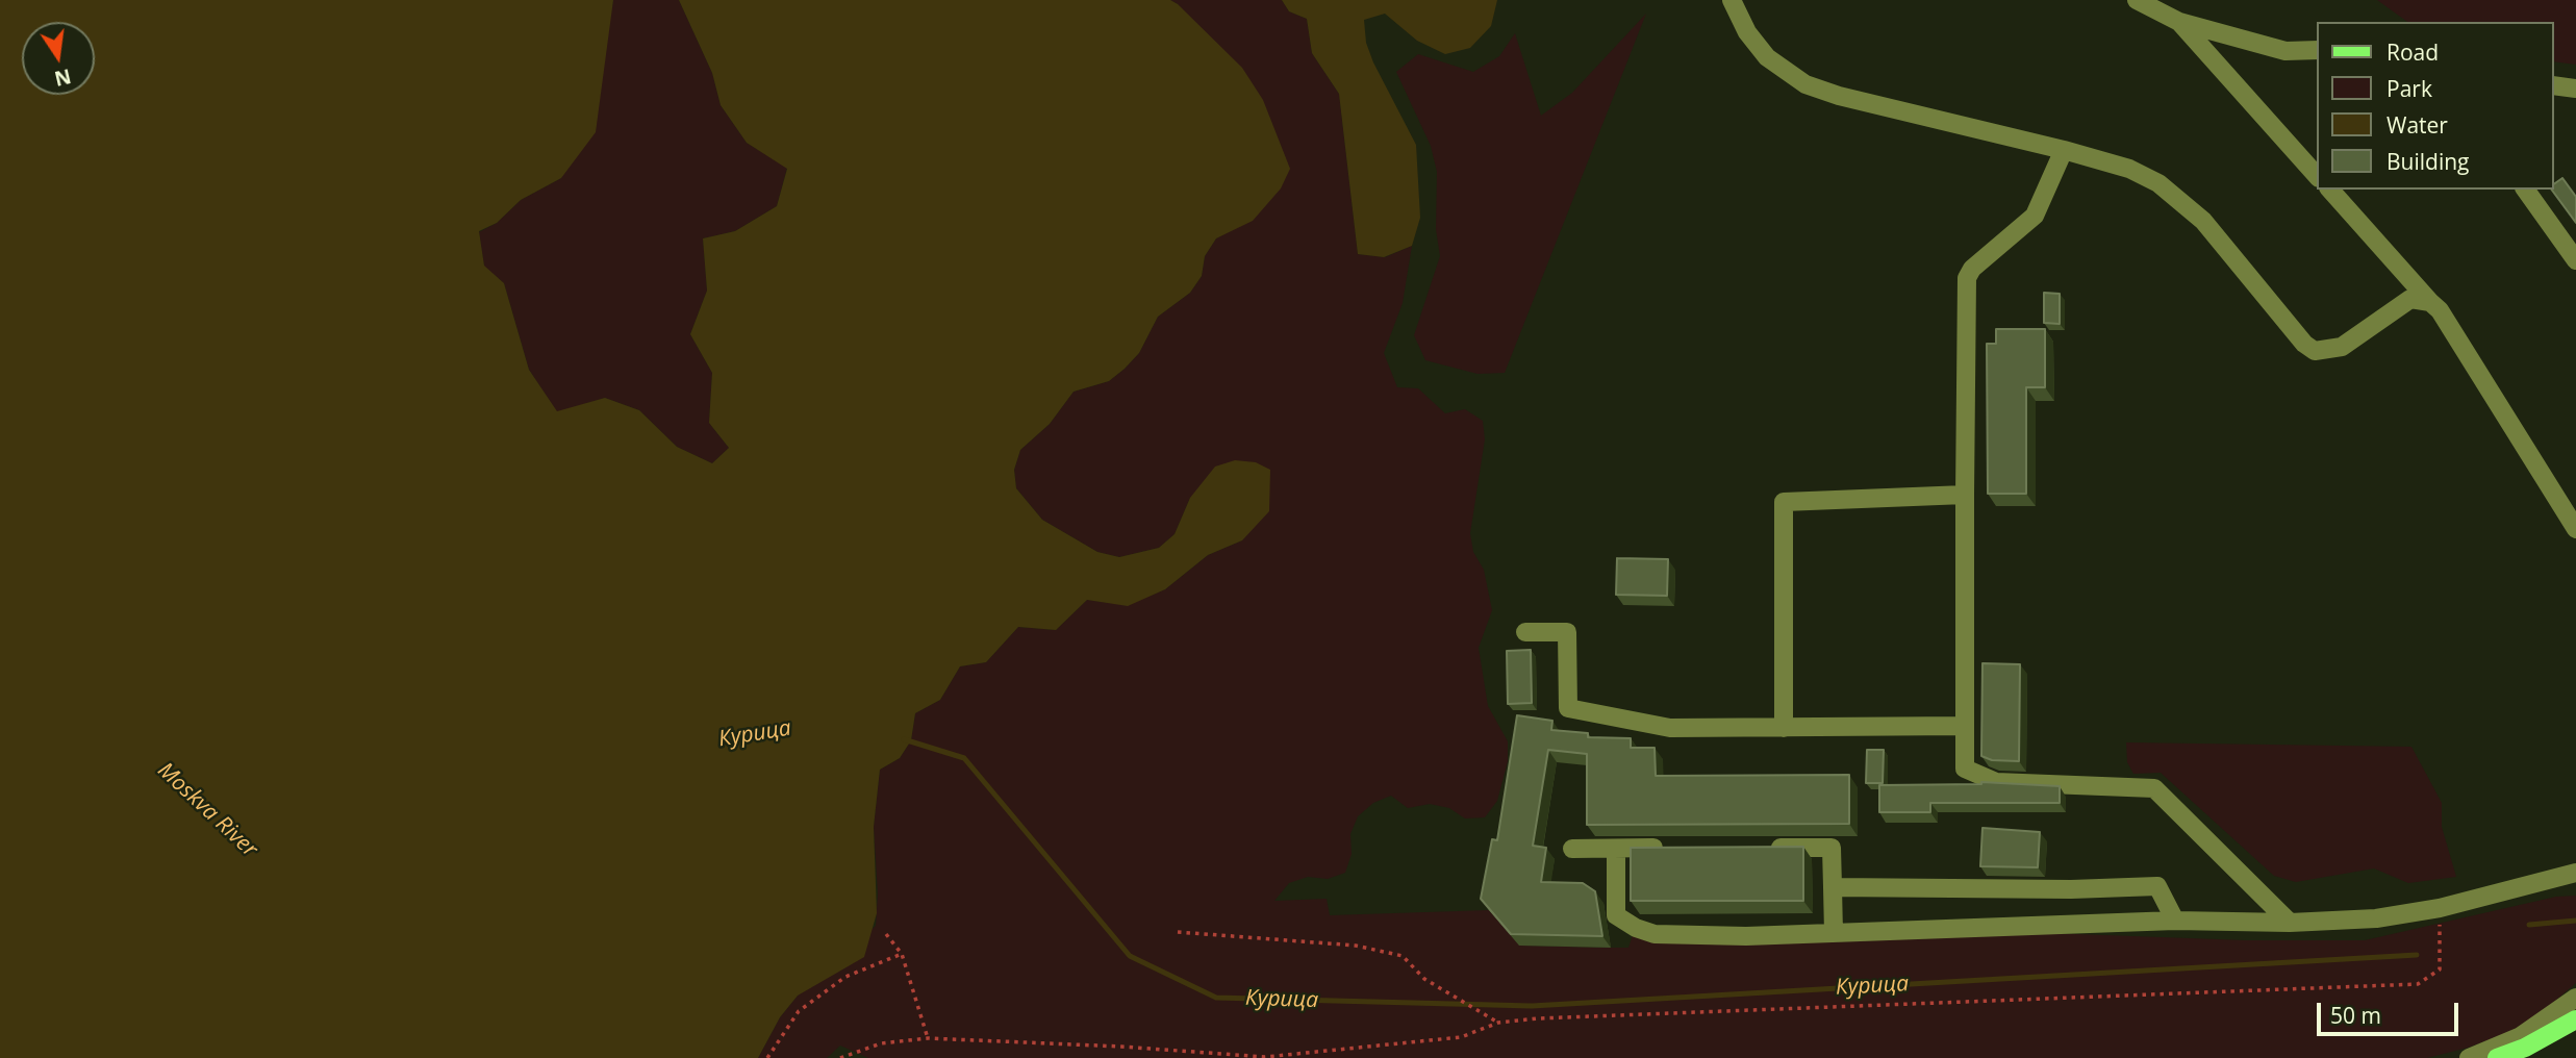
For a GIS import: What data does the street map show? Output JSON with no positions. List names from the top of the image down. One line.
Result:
{"water":["Курица","Moskva River"],"legend":["Road","Park","Water","Building"],"scale_bar":"50 m","north":"bottom"}
